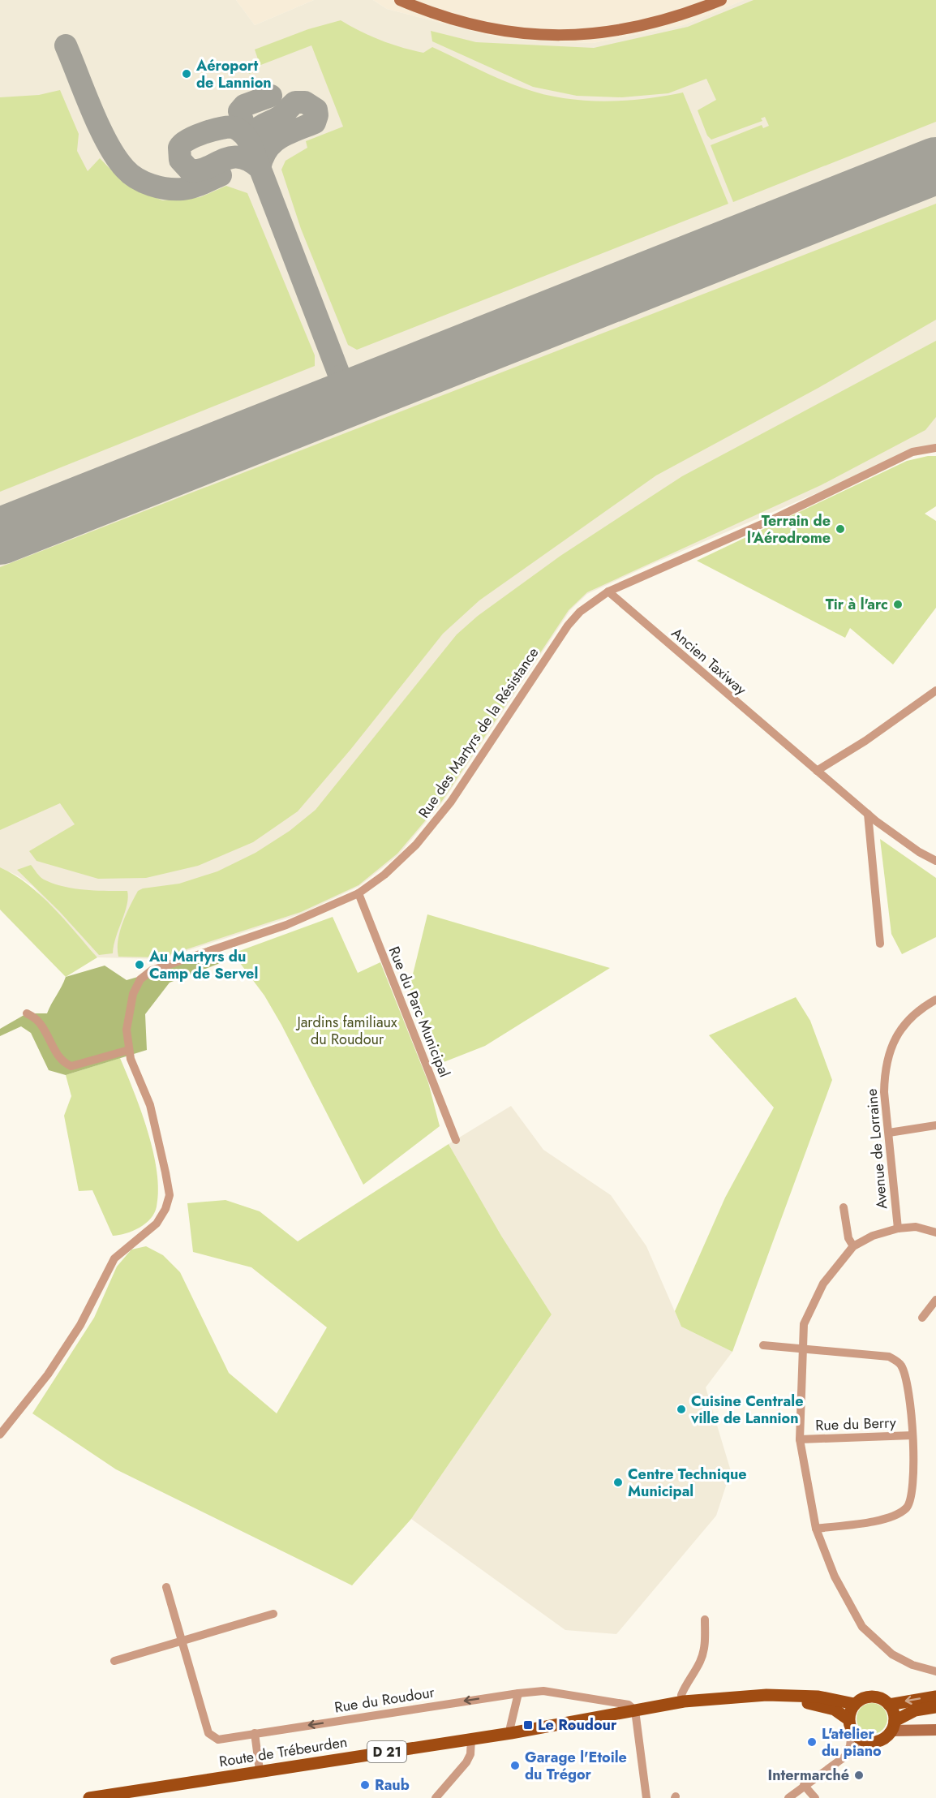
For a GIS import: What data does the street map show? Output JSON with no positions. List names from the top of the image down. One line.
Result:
{"streets":{"main road":["Route de Trébeurden","D 21"],"street":["Ancien Taxiway","Rue des Martyrs de la Résistance","Rue du Parc Municipal","Avenue de Lorraine","Rue du Berry","Rue du Roudour"]},"crossings":[["Ancien Taxiway","Rue des Martyrs de la Résistance"],["Rue des Martyrs de la Résistance","Rue du Parc Municipal"],["Rue du Roudour","Route de Trébeurden"]],"one_way":["Rue du Roudour"],"parks":["Jardins familiaux du Roudour"],"places":{"other":["Aéroport de Lannion","Terrain de l'Aérodrome","Tir à l'arc","Au Martyrs du Camp de Servel","Cuisine Centrale ville de Lannion","Centre Technique Municipal","L'atelier du piano","Garage l'Etoile du Trégor","Intermarché","Raub"],"transit":["Le Roudour"]}}
